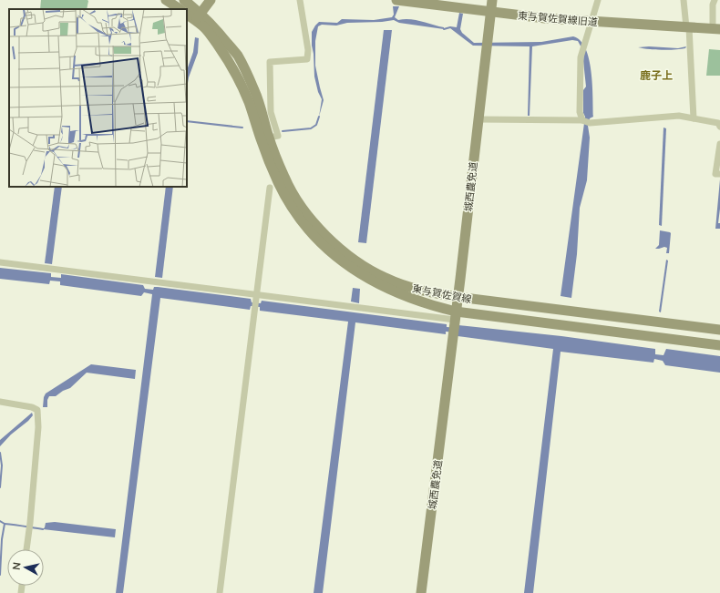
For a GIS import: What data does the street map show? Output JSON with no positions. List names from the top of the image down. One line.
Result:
{"streets":{"main road":["東与賀佐賀線旧道","城西農免道","東与賀佐賀線"]},"crossings":[["東与賀佐賀線旧道","城西農免道"],["城西農免道","東与賀佐賀線"]],"districts":["鹿子上"],"north":"left"}
